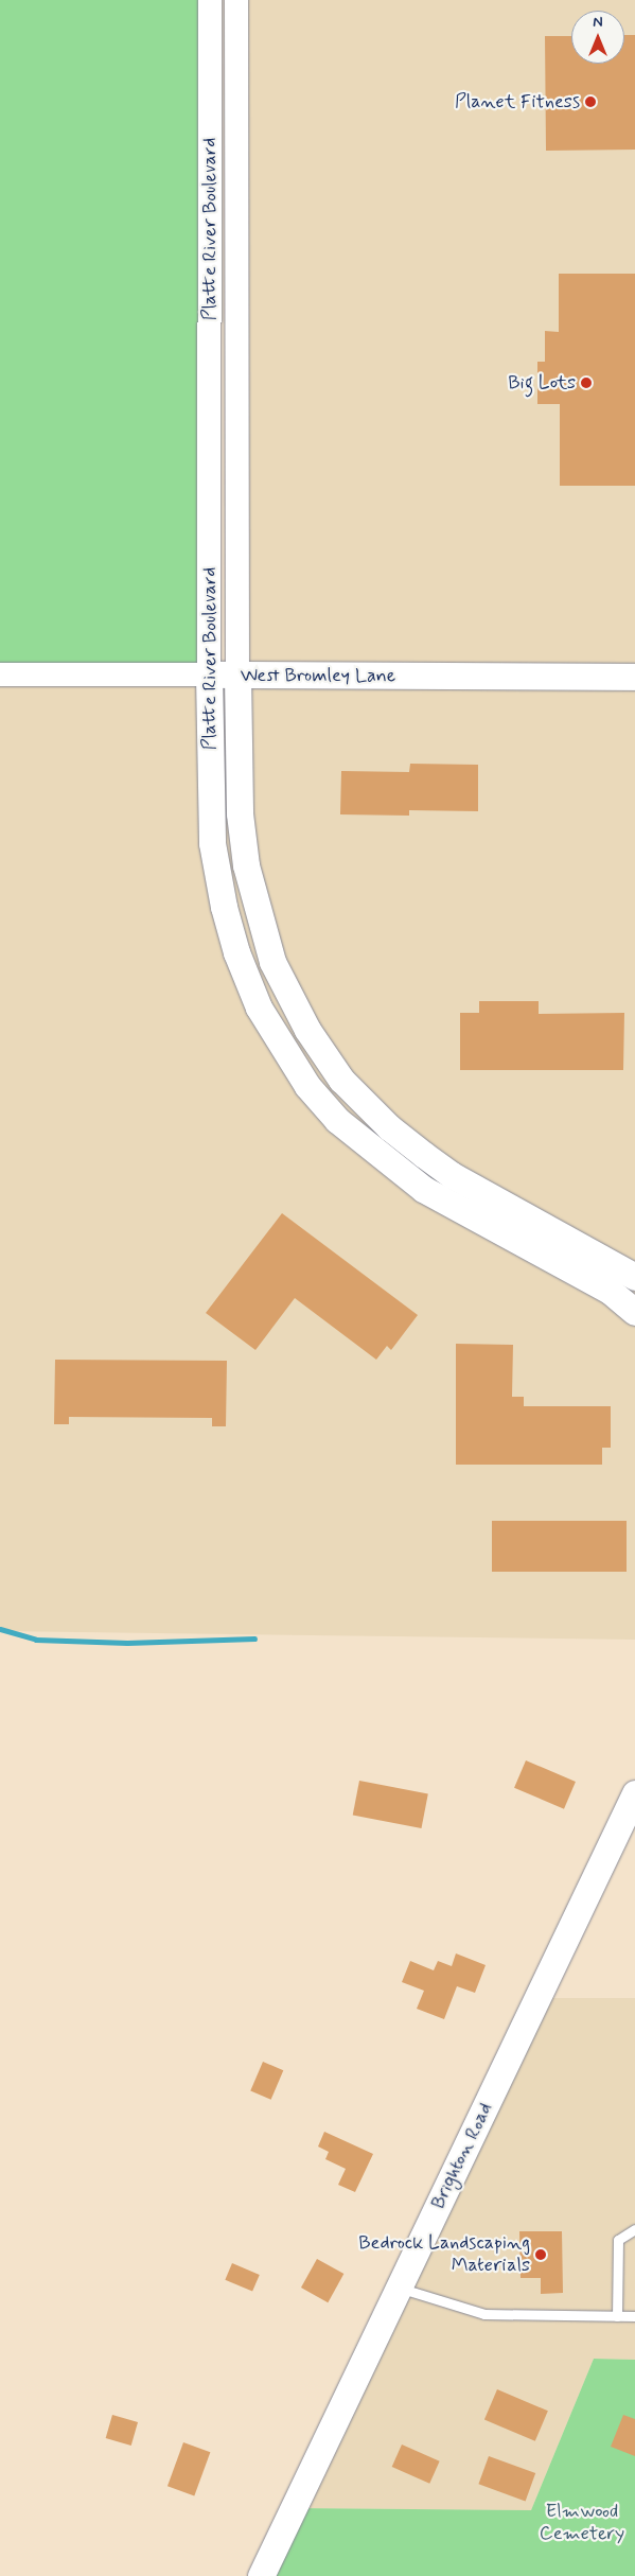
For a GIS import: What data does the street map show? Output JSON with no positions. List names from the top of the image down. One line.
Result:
{"streets":{"main road":["Platte River Boulevard","West Bromley Lane","Brighton Road"]},"crossings":[["Platte River Boulevard","West Bromley Lane"]],"parks":["Elmwood Cemetery"],"places":["Planet Fitness","Big Lots","Bedrock Landscaping Materials"],"north":"top"}
